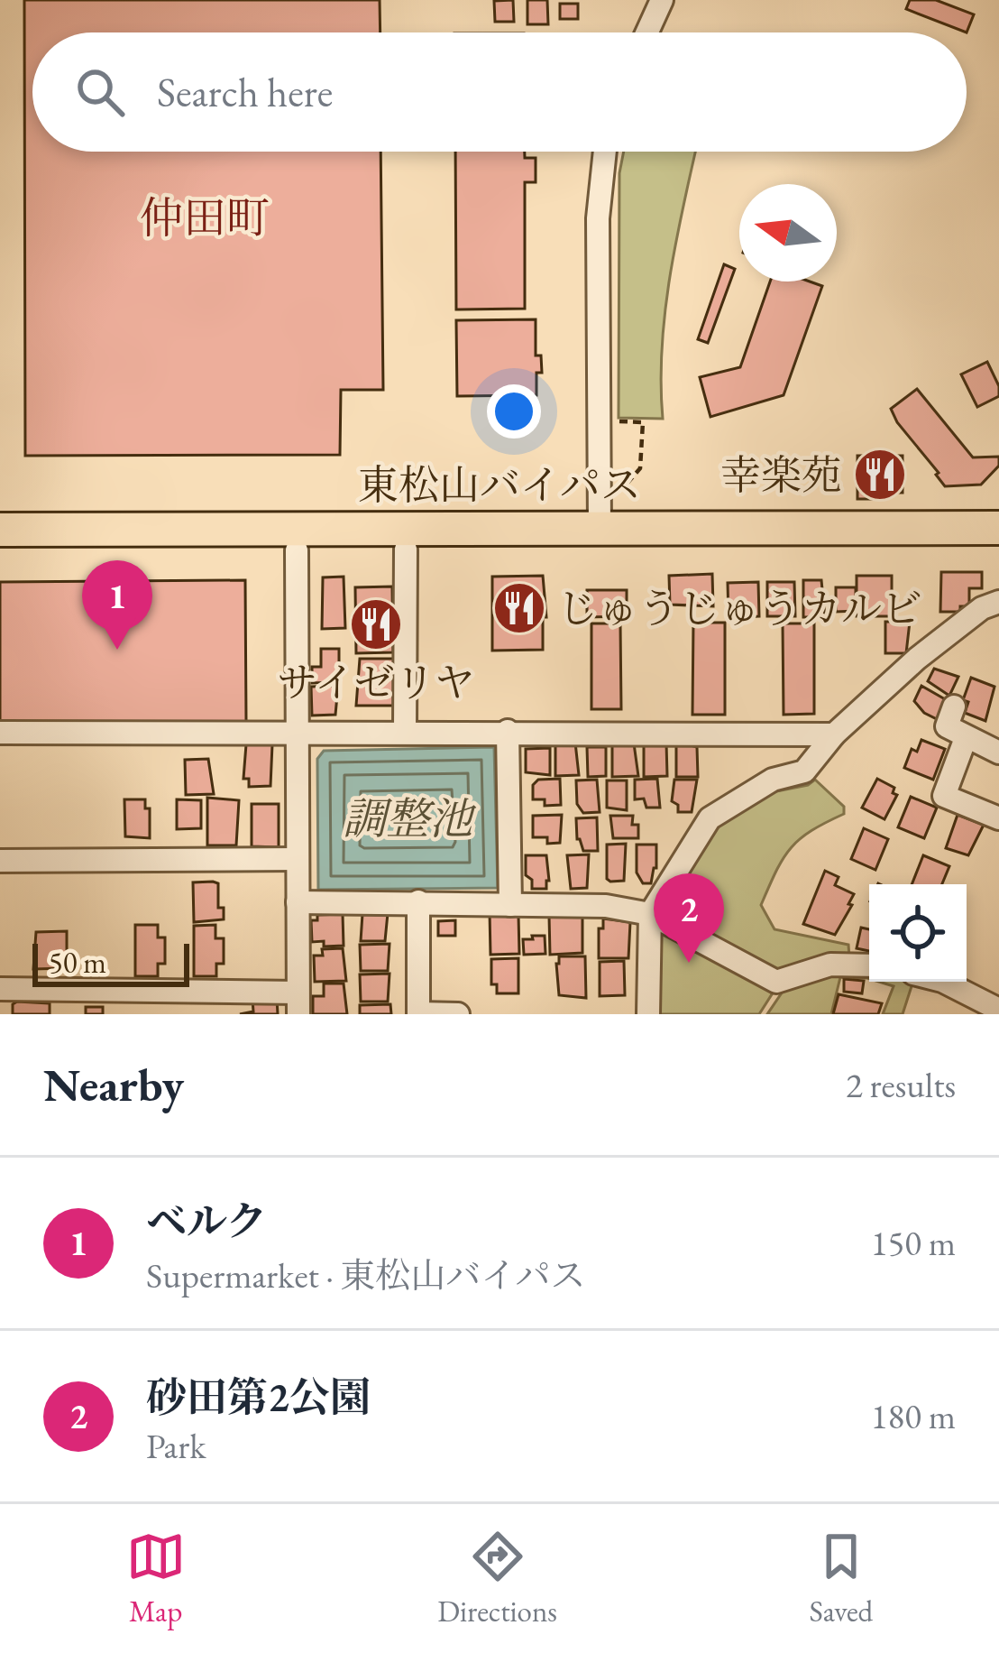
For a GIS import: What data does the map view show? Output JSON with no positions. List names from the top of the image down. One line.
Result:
{"streets":{"highway":["東松山バイパス"]},"districts":["仲田町"],"water":["調整池"],"places":{"restaurant":["幸楽苑","じゅうじゅうカルビ","サイゼリヤ"]},"scale_bar":"50 m","north":"left","page":{"search":"Search here","pins":["1","2"],"scale":"50 m","heading":["Nearby","2 results"],"list":[{"mark":"1","name":"ベルク","note":"Supermarket · 東松山バイパス","value":"150 m"},{"mark":"2","name":"砂田第2公園","note":"Park","value":"180 m"}],"nav":["Map","Directions","Saved"]}}
